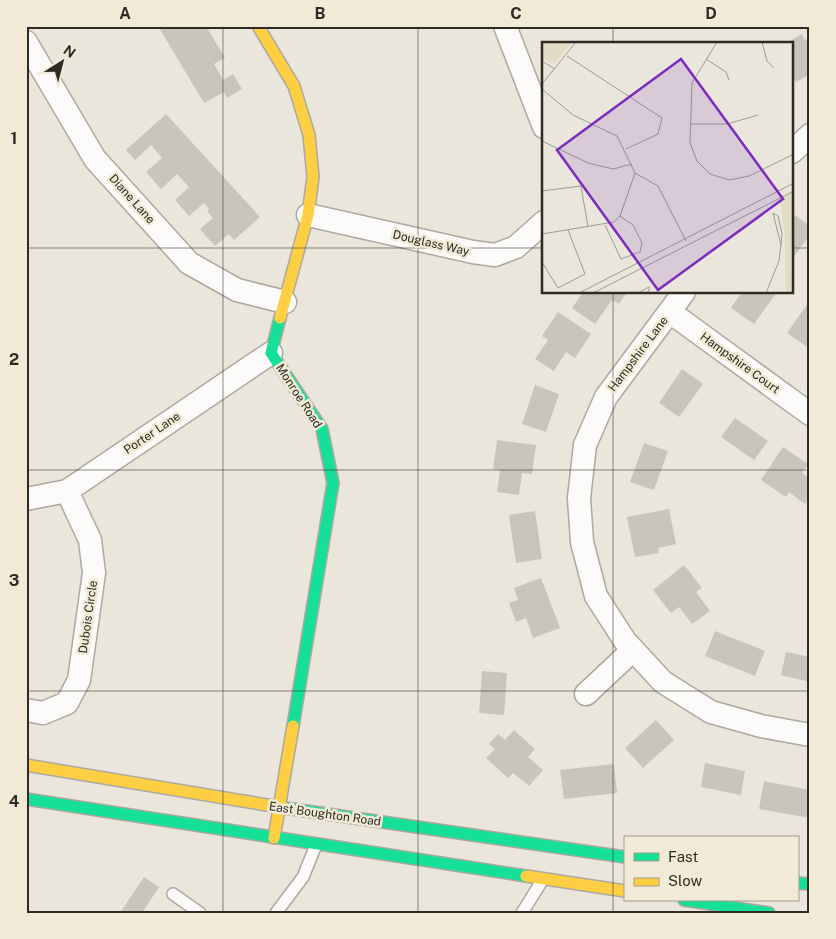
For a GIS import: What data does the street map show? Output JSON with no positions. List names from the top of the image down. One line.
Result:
{"streets":{"main road":["Monroe Road","East Boughton Road"],"street":["Diane Lane","Douglass Way","Hampshire Lane","Hampshire Court","Porter Lane","Dubois Circle"]},"crossings":[["Diane Lane","Monroe Road"],["Douglass Way","Monroe Road"],["Hampshire Lane","Hampshire Court"],["Monroe Road","Porter Lane"],["Monroe Road","East Boughton Road"],["Porter Lane","Dubois Circle"]],"legend":["Fast","Slow"],"north":"top right","grid":{"columns":["A","B","C","D"],"rows":["1","2","3","4"]}}
